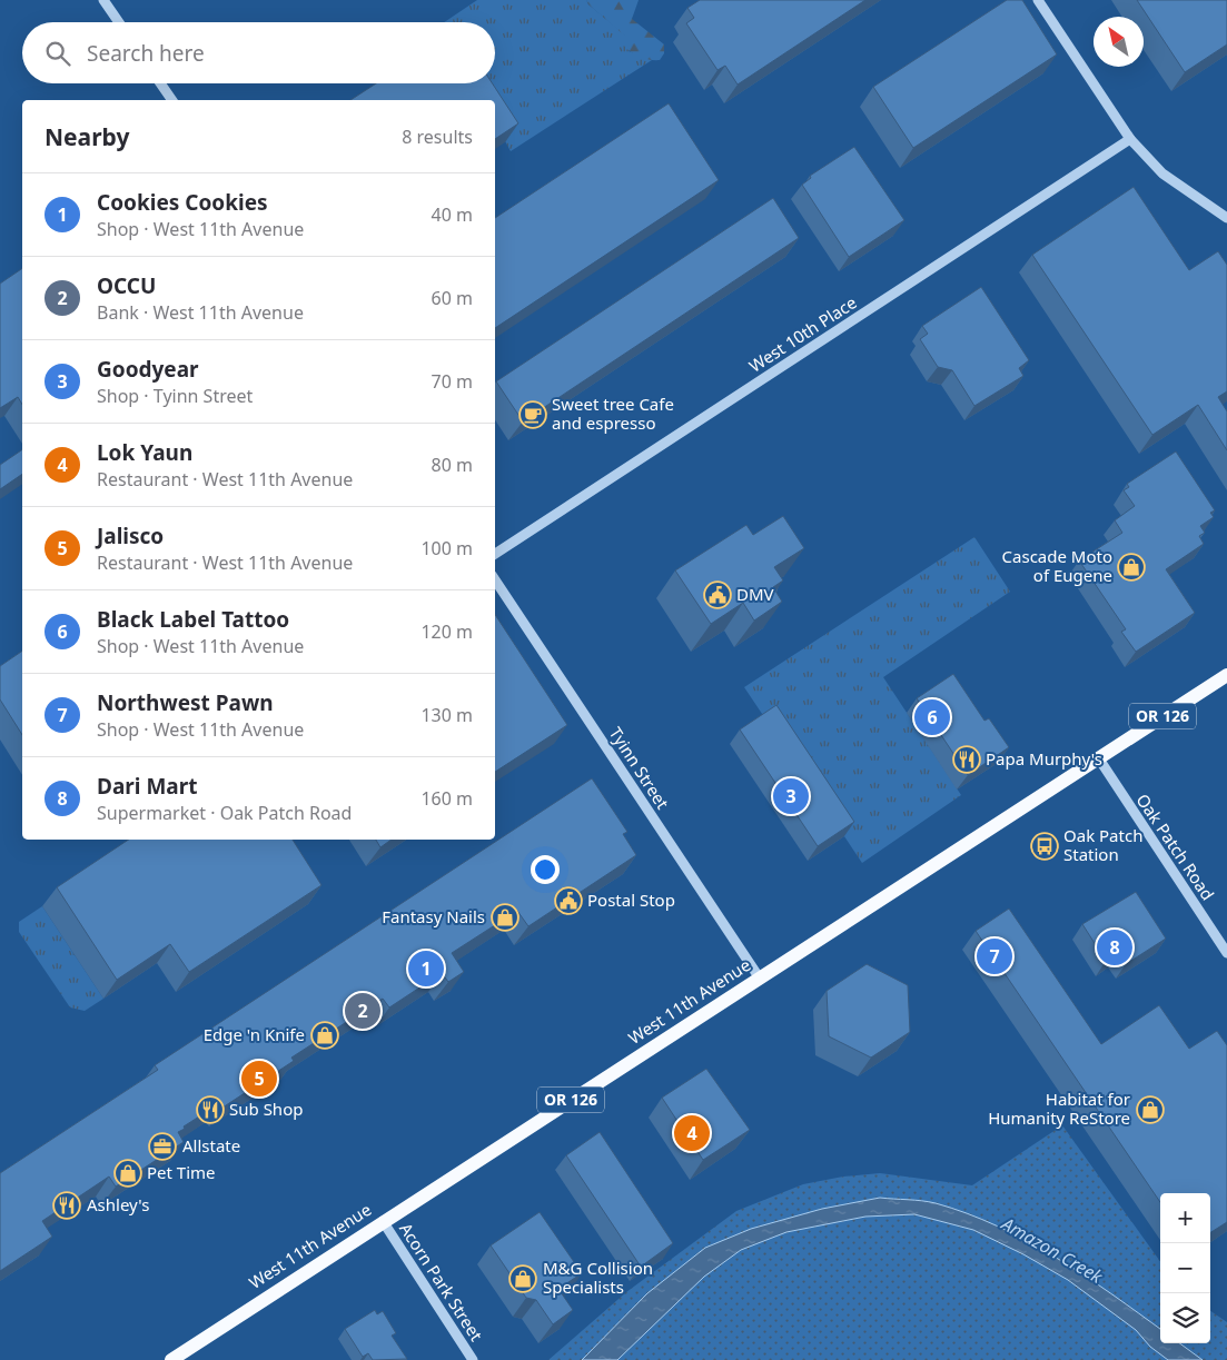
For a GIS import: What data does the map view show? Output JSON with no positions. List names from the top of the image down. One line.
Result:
{"streets":{"main road":["OR 126","West 11th Avenue"],"street":["West 10th Place","Tyinn Street","Oak Patch Road","Acorn Park Street"]},"crossings":[["Tyinn Street","West 11th Avenue"],["Oak Patch Road","West 11th Avenue"],["West 11th Avenue","Acorn Park Street"]],"water":["Amazon Creek"],"places":{"cafe":["Sweet tree Cafe and espresso"],"shop":["Cascade Moto of Eugene","Fantasy Nails","Edge 'n Knife","Habitat for Humanity ReStore","Pet Time","M&G Collision Specialists"],"public building":["DMV","Postal Stop"],"restaurant":["Papa Murphy's","Sub Shop","Ashley's"],"bus stop":["Oak Patch Station"],"office":["Allstate"]},"north":"top left","page":{"search":"Search here","heading":["Nearby","8 results"],"list":[{"mark":"1","name":"Cookies Cookies","note":"Shop · West 11th Avenue","value":"40 m"},{"mark":"2","name":"OCCU","note":"Bank · West 11th Avenue","value":"60 m"},{"mark":"3","name":"Goodyear","note":"Shop · Tyinn Street","value":"70 m"},{"mark":"4","name":"Lok Yaun","note":"Restaurant · West 11th Avenue","value":"80 m"},{"mark":"5","name":"Jalisco","note":"Restaurant · West 11th Avenue","value":"100 m"},{"mark":"6","name":"Black Label Tattoo","note":"Shop · West 11th Avenue","value":"120 m"},{"mark":"7","name":"Northwest Pawn","note":"Shop · West 11th Avenue","value":"130 m"},{"mark":"8","name":"Dari Mart","note":"Supermarket · Oak Patch Road","value":"160 m"}],"pins":["6","3","8","7","1","2","5","4"],"map_buttons":["+","−"]}}
